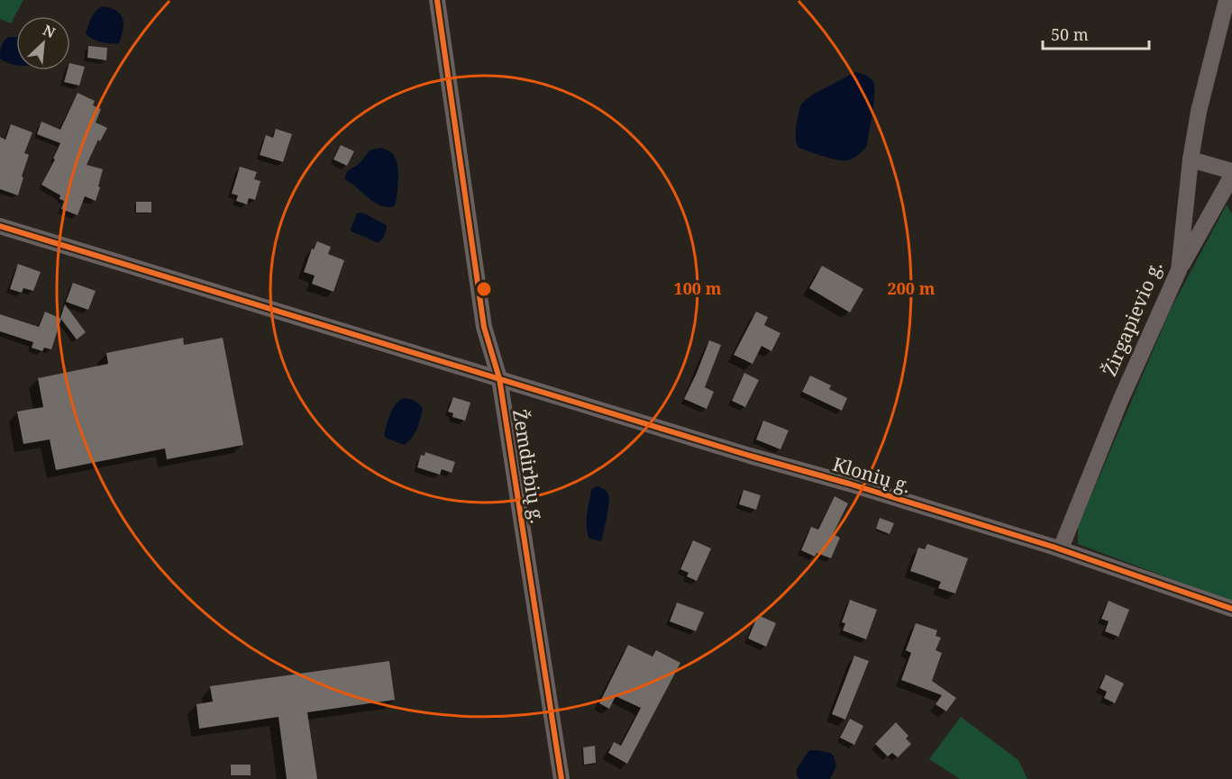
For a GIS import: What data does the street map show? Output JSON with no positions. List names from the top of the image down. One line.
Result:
{"streets":{"street":["Žirgapievio g.","Žemdirbių g.","Klonių g."]},"crossings":[["Žirgapievio g.","Klonių g."],["Žemdirbių g.","Klonių g."]],"scale_bar":"50 m","north":"top right","rings":["100 m","200 m"]}
